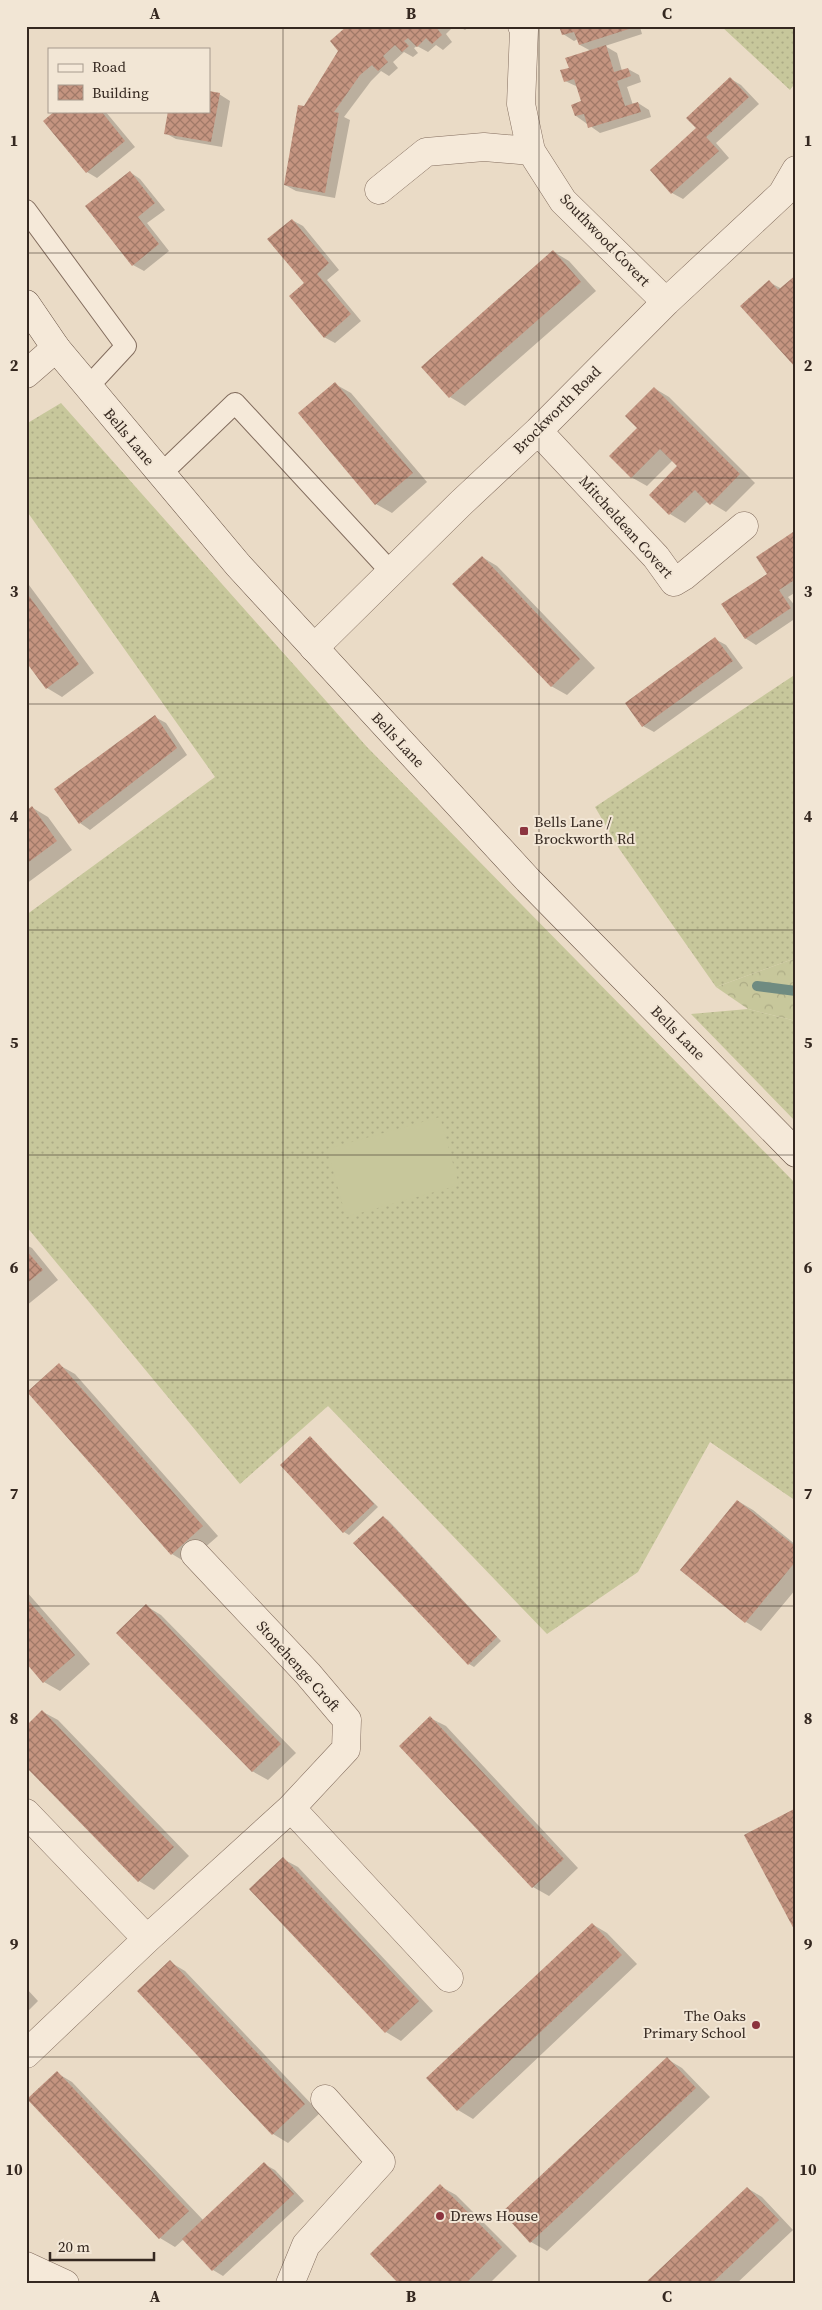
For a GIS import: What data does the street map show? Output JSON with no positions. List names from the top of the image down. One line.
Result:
{"streets":{"street":["Southwood Covert","Brockworth Road","Bells Lane","Mitcheldean Covert","Stonehenge Croft"]},"crossings":[["Southwood Covert","Brockworth Road"],["Brockworth Road","Bells Lane"],["Brockworth Road","Mitcheldean Covert"]],"places":{"transit":["Bells Lane / Brockworth Rd"],"other":["The Oaks Primary School","Drews House"]},"legend":["Road","Building"],"scale_bar":"20 m","grid":{"columns":["A","B","C"],"rows":["1","2","3","4","5","6","7","8","9","10"]}}
